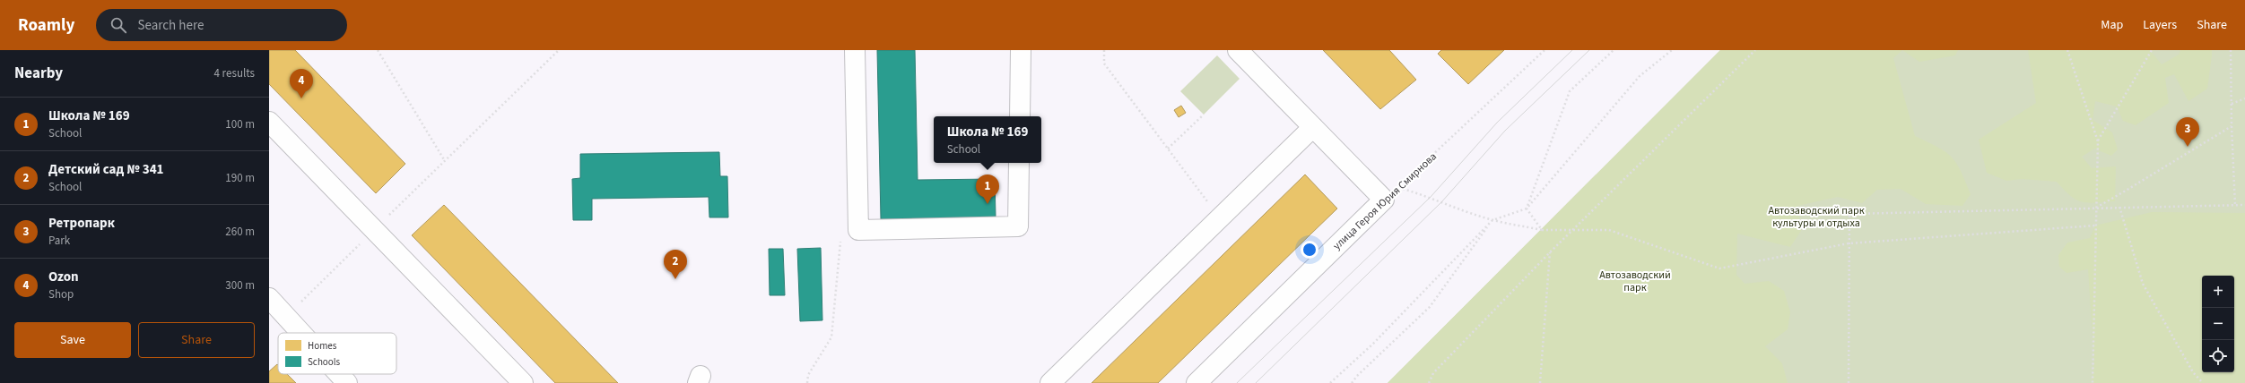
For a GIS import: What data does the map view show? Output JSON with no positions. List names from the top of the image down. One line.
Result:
{"streets":{"lane":["улица Героя Юрия Смирнова"]},"parks":["Автозаводский парк культуры и отдыха","Автозаводский парк"],"legend":["Homes","Schools"],"page":{"header":"Roamly","search":"Search here","nav":["Map","Layers","Share"],"heading":["Nearby","4 results"],"pins":["4","3","1","2"],"list":[{"mark":"1","name":"Школа № 169","note":"School","value":"100 m"},{"mark":"2","name":"Детский сад № 341","note":"School","value":"190 m"},{"mark":"3","name":"Ретропарк","note":"Park","value":"260 m"},{"mark":"4","name":"Ozon","note":"Shop","value":"300 m"}],"popup":["Школа № 169","School"],"map_buttons":["+","−"],"buttons":["Save","Share"]}}
